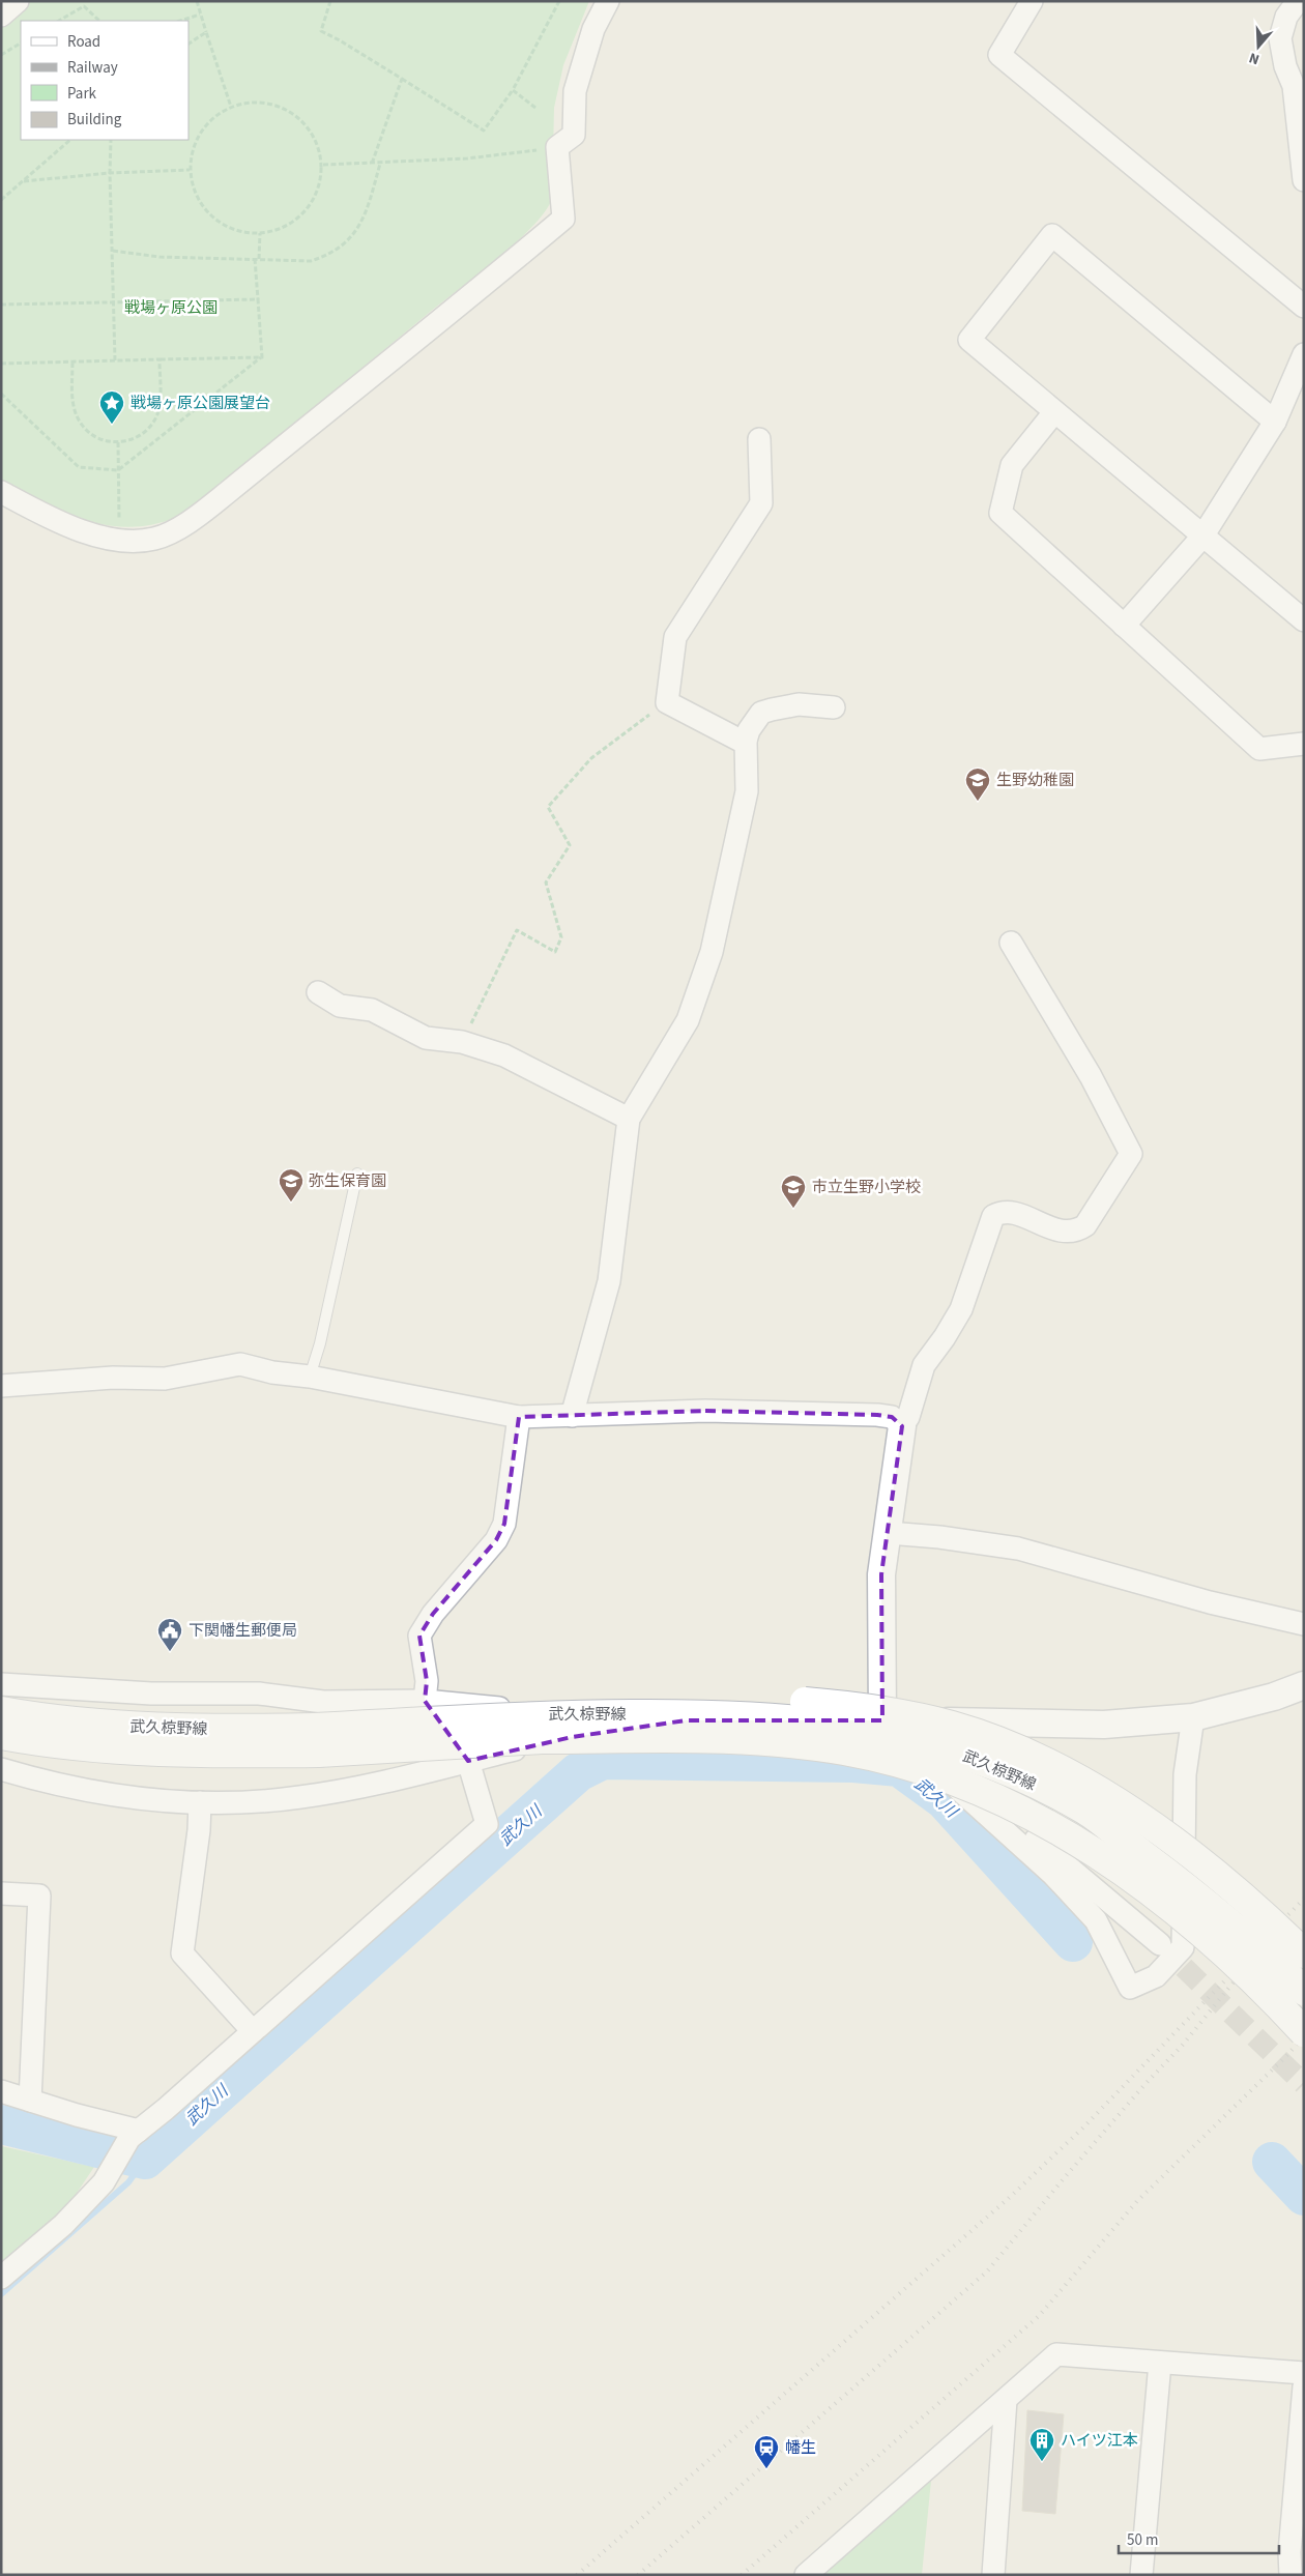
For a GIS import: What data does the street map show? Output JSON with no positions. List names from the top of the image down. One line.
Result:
{"streets":{"main road":["武久椋野線"]},"water":["武久川"],"parks":["戦場ヶ原公園"],"places":{"place":["戦場ヶ原公園展望台"],"school or university":["生野幼稚園","弥生保育園","市立生野小学校"],"public building":["下関幡生郵便局"],"building":["ハイツ江本"],"station":["幡生"]},"legend":["Road","Railway","Park","Building"],"scale_bar":"50 m","north":"bottom"}
